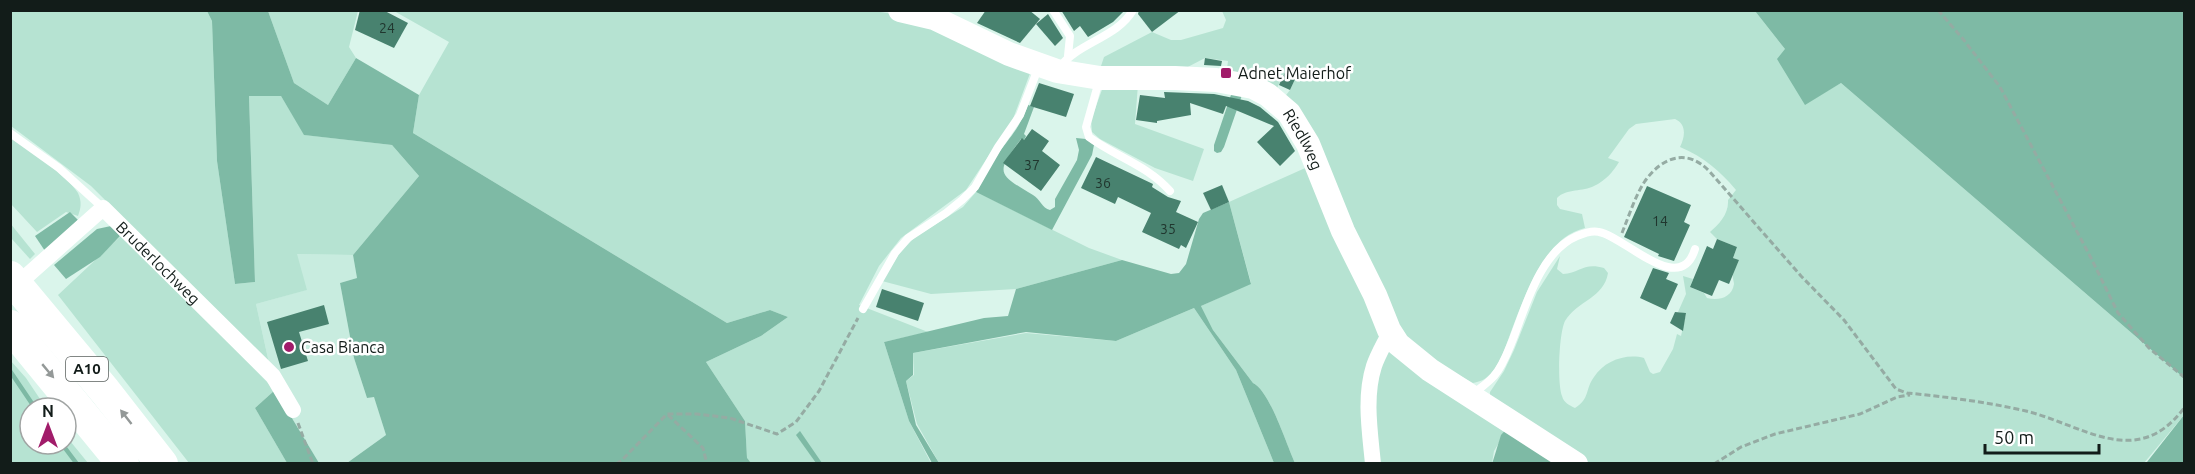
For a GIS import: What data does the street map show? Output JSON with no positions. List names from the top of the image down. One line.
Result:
{"streets":{"highway":["A10"],"street":["Riedlweg","Bruderlochweg"]},"places":{"transit":["Adnet Maierhof"],"other":["Casa Bianca"]},"house_numbers":["24","37","36","14","35"],"scale_bar":"50 m","north":"top"}
